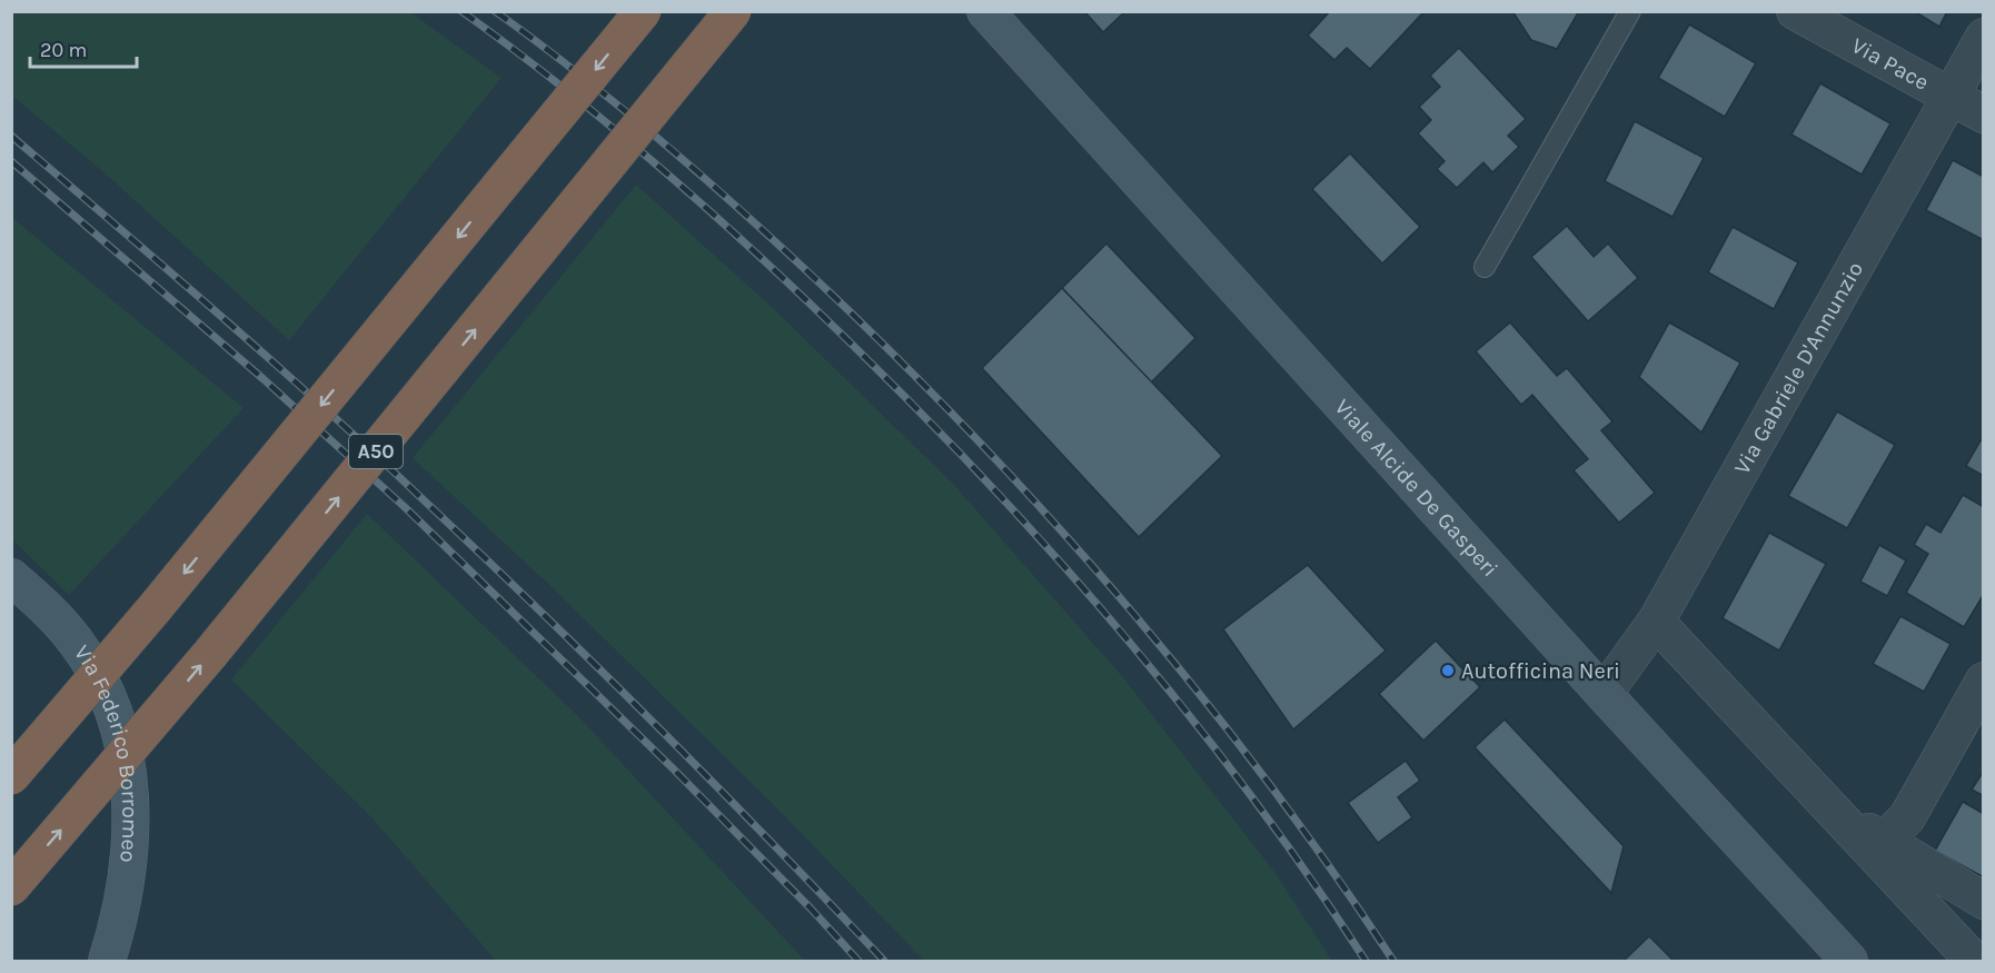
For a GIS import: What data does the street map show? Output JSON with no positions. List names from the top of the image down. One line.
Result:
{"streets":{"highway":["A50"],"street":["Via Pace","Via Gabriele D'Annunzio","Viale Alcide De Gasperi","Via Federico Borromeo"]},"crossings":[["Via Pace","Via Gabriele D'Annunzio"],["Via Gabriele D'Annunzio","Viale Alcide De Gasperi"]],"places":["Autofficina Neri"],"scale_bar":"20 m"}
